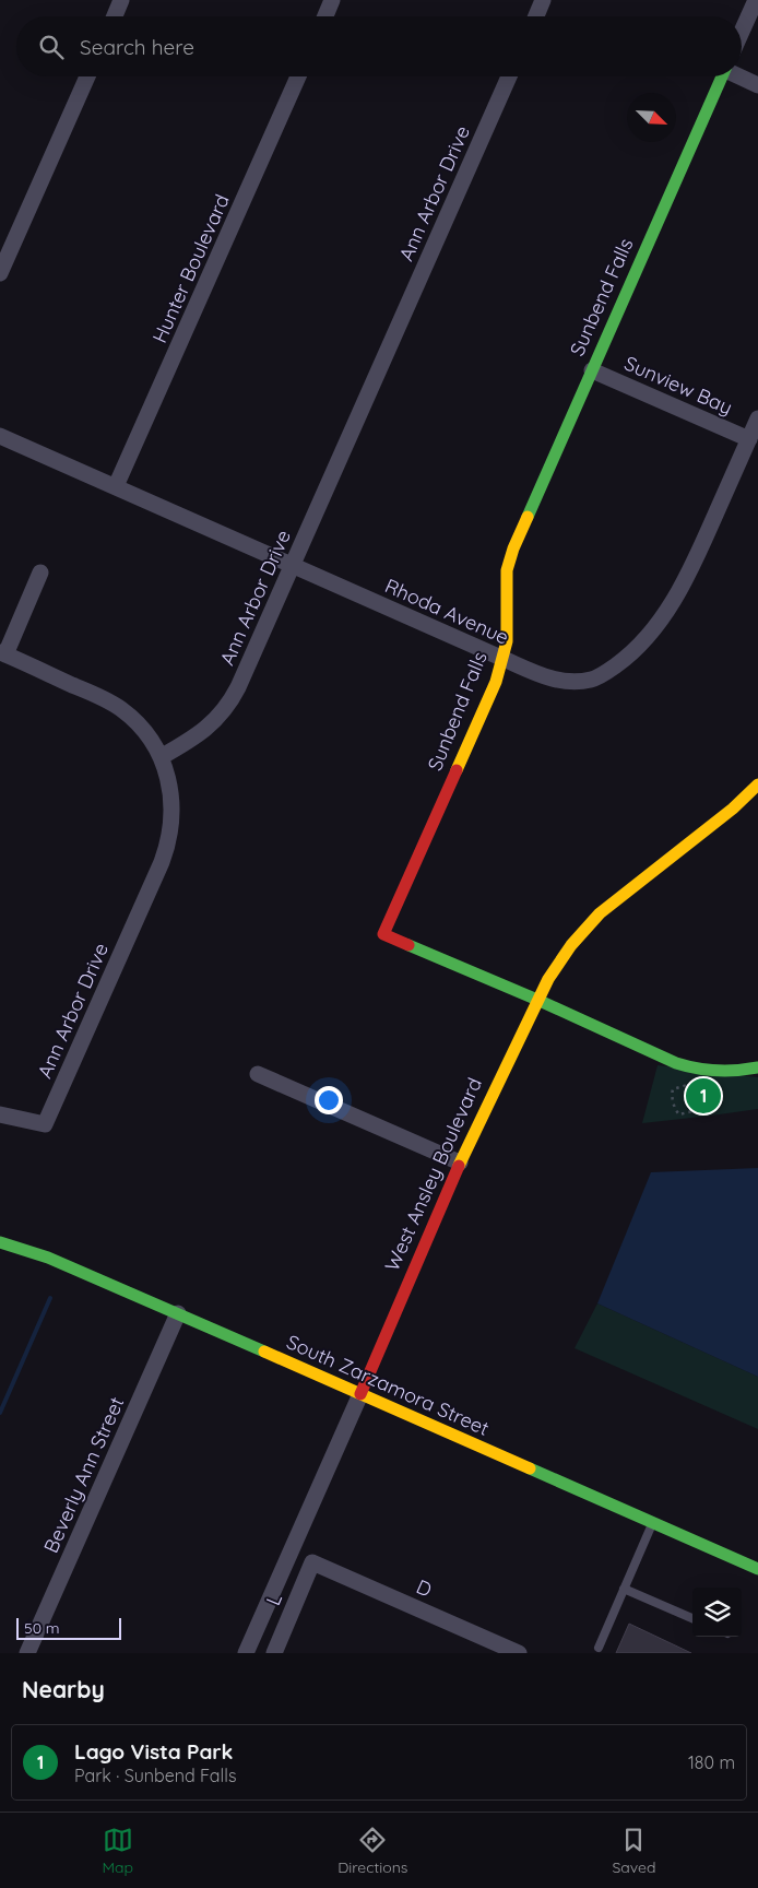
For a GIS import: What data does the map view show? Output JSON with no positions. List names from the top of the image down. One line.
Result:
{"streets":{"street":["Ann Arbor Drive","Hunter Boulevard","Sunbend Falls","Sunview Bay","Rhoda Avenue","West Ansley Boulevard","South Zarzamora Street","Beverly Ann Street","D","L"]},"crossings":[["Ann Arbor Drive","Rhoda Avenue"],["Hunter Boulevard","Rhoda Avenue"],["Sunbend Falls","Sunview Bay"],["Sunbend Falls","Rhoda Avenue"],["Sunbend Falls","West Ansley Boulevard"],["Sunview Bay","Rhoda Avenue"],["West Ansley Boulevard","South Zarzamora Street"],["South Zarzamora Street","Beverly Ann Street"],["D","L"]],"scale_bar":"50 m","north":"bottom right","page":{"search":"Search here","pins":"1","scale":"50 m","heading":"Nearby","list":[{"mark":"1","name":"Lago Vista Park","note":"Park · Sunbend Falls","value":"180 m"}],"nav":["Map","Directions","Saved"]}}
